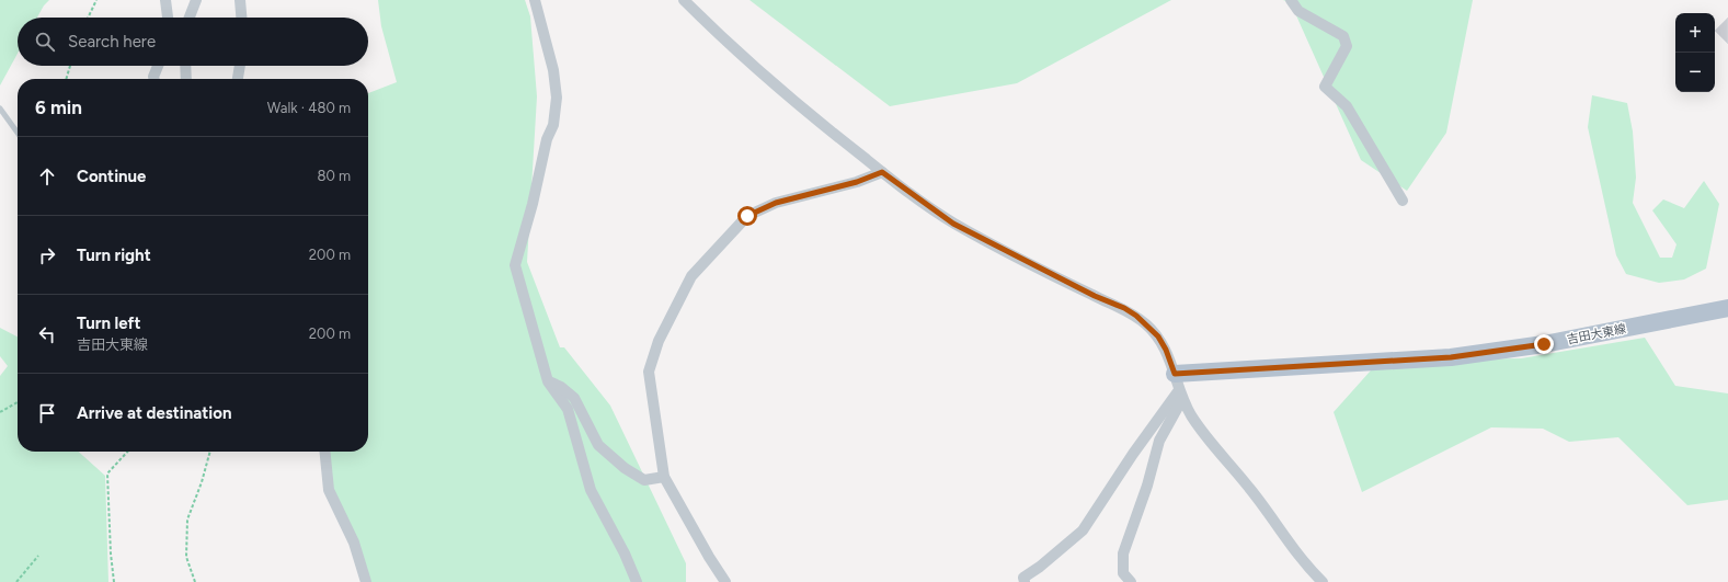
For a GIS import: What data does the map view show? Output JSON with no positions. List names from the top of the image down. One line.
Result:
{"streets":{"main road":["吉田大東線"]},"page":{"map_buttons":["+","−"],"search":"Search here","heading":["6 min","Walk · 480 m"],"list":[["Continue","80 m"],["Turn right","200 m"],["Turn left","吉田大東線","200 m"],"Arrive at destination"]}}
